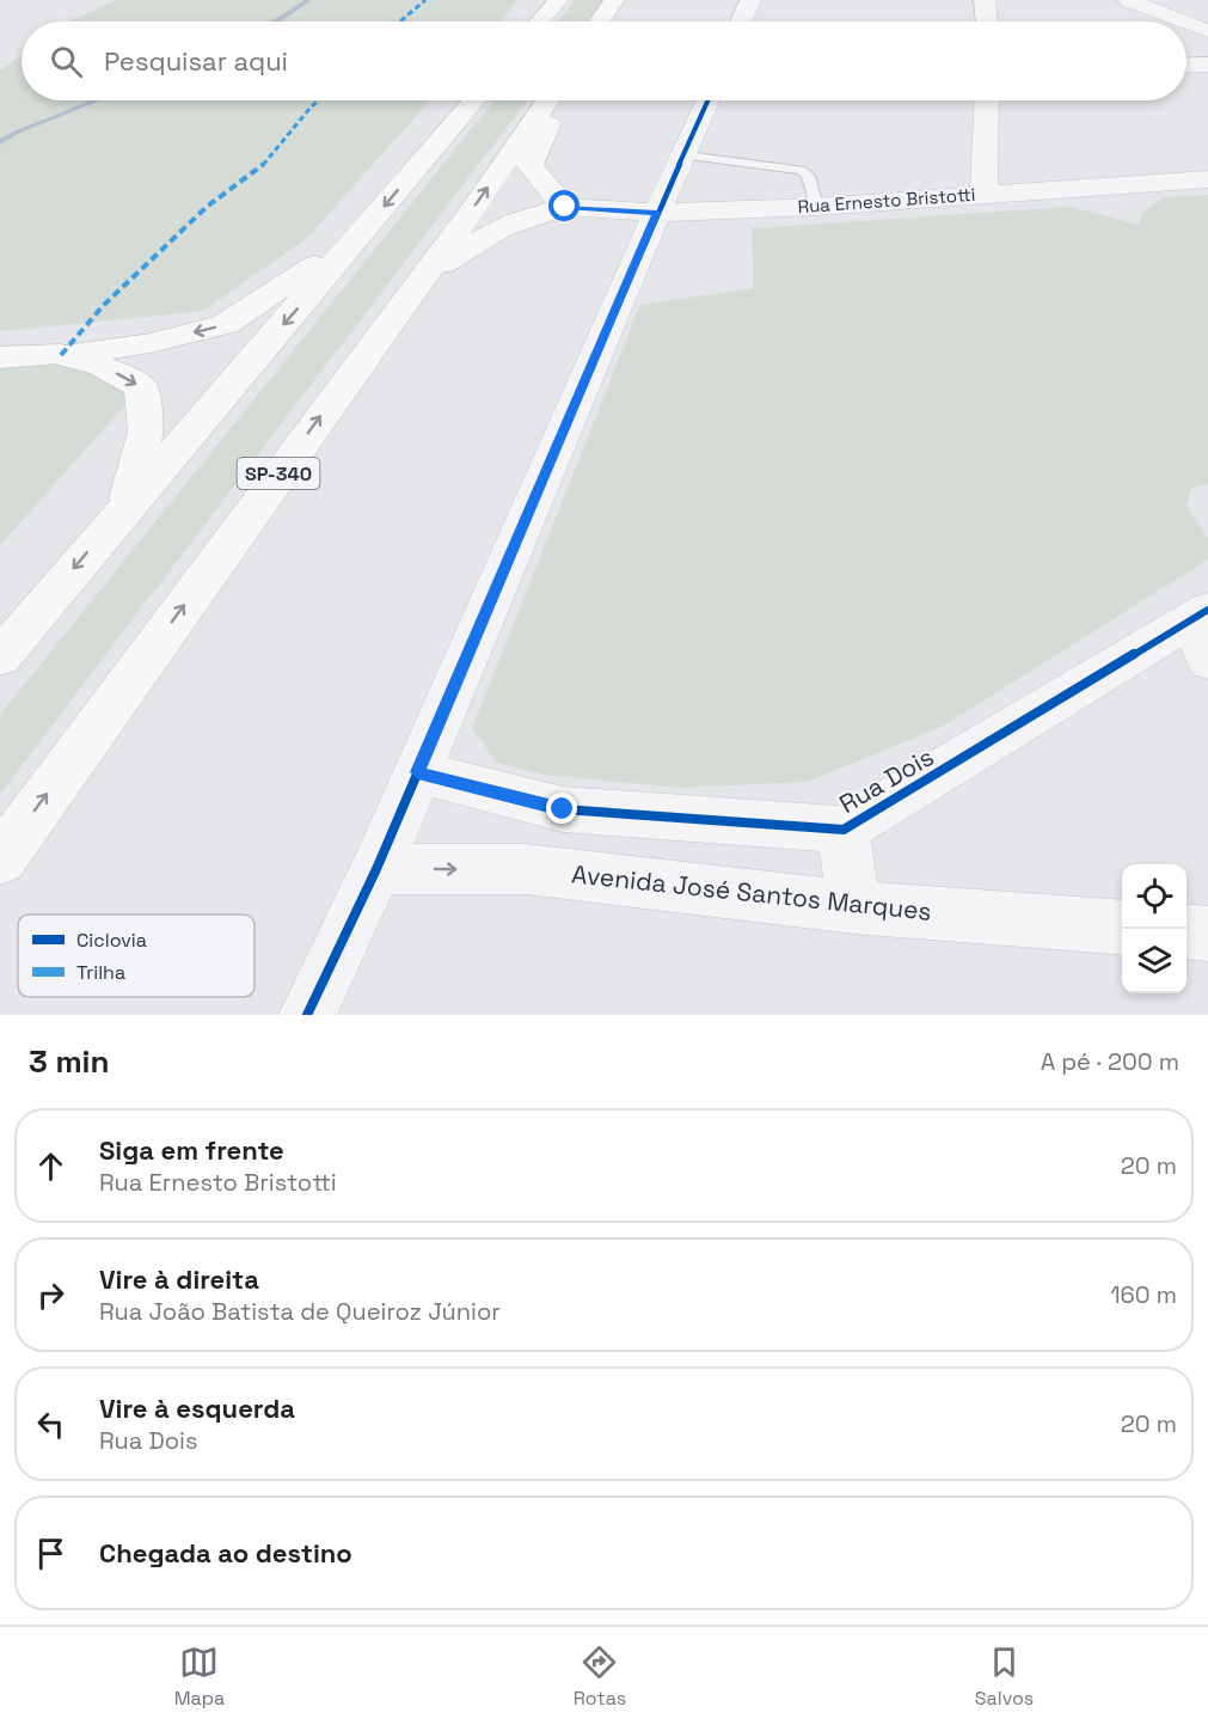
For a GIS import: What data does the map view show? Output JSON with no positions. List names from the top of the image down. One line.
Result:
{"streets":{"main road":["SP-340"],"street":["Rua Ernesto Bristotti","Rua Dois","Avenida José Santos Marques"]},"one_way":["Avenida José Santos Marques"],"legend":["Ciclovia","Trilha"],"page":{"search":"Pesquisar aqui","heading":["3 min","A pé · 200 m"],"list":[["Siga em frente","Rua Ernesto Bristotti","20 m"],["Vire à direita","Rua João Batista de Queiroz Júnior","160 m"],["Vire à esquerda","Rua Dois","20 m"],"Chegada ao destino"],"nav":["Mapa","Rotas","Salvos"]}}
